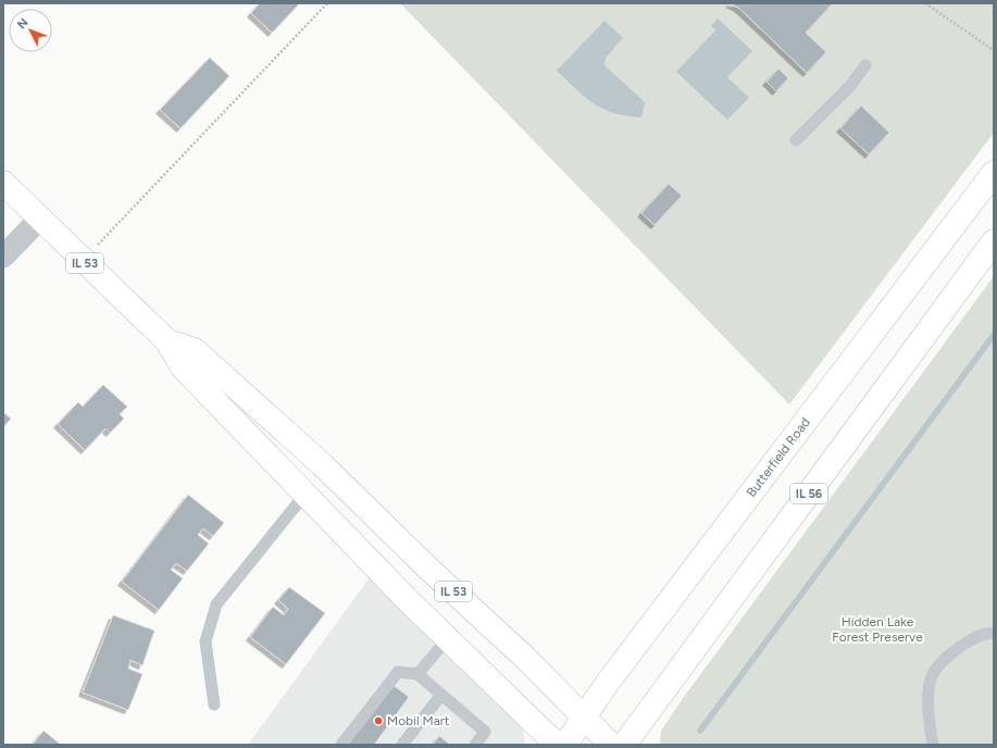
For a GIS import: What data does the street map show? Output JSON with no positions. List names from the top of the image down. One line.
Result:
{"streets":{"main road":["IL 53","Butterfield Road","IL 56"]},"crossings":[["IL 53","Butterfield Road"]],"parks":["Hidden Lake Forest Preserve"],"places":["Mobil Mart"],"north":"top left"}
